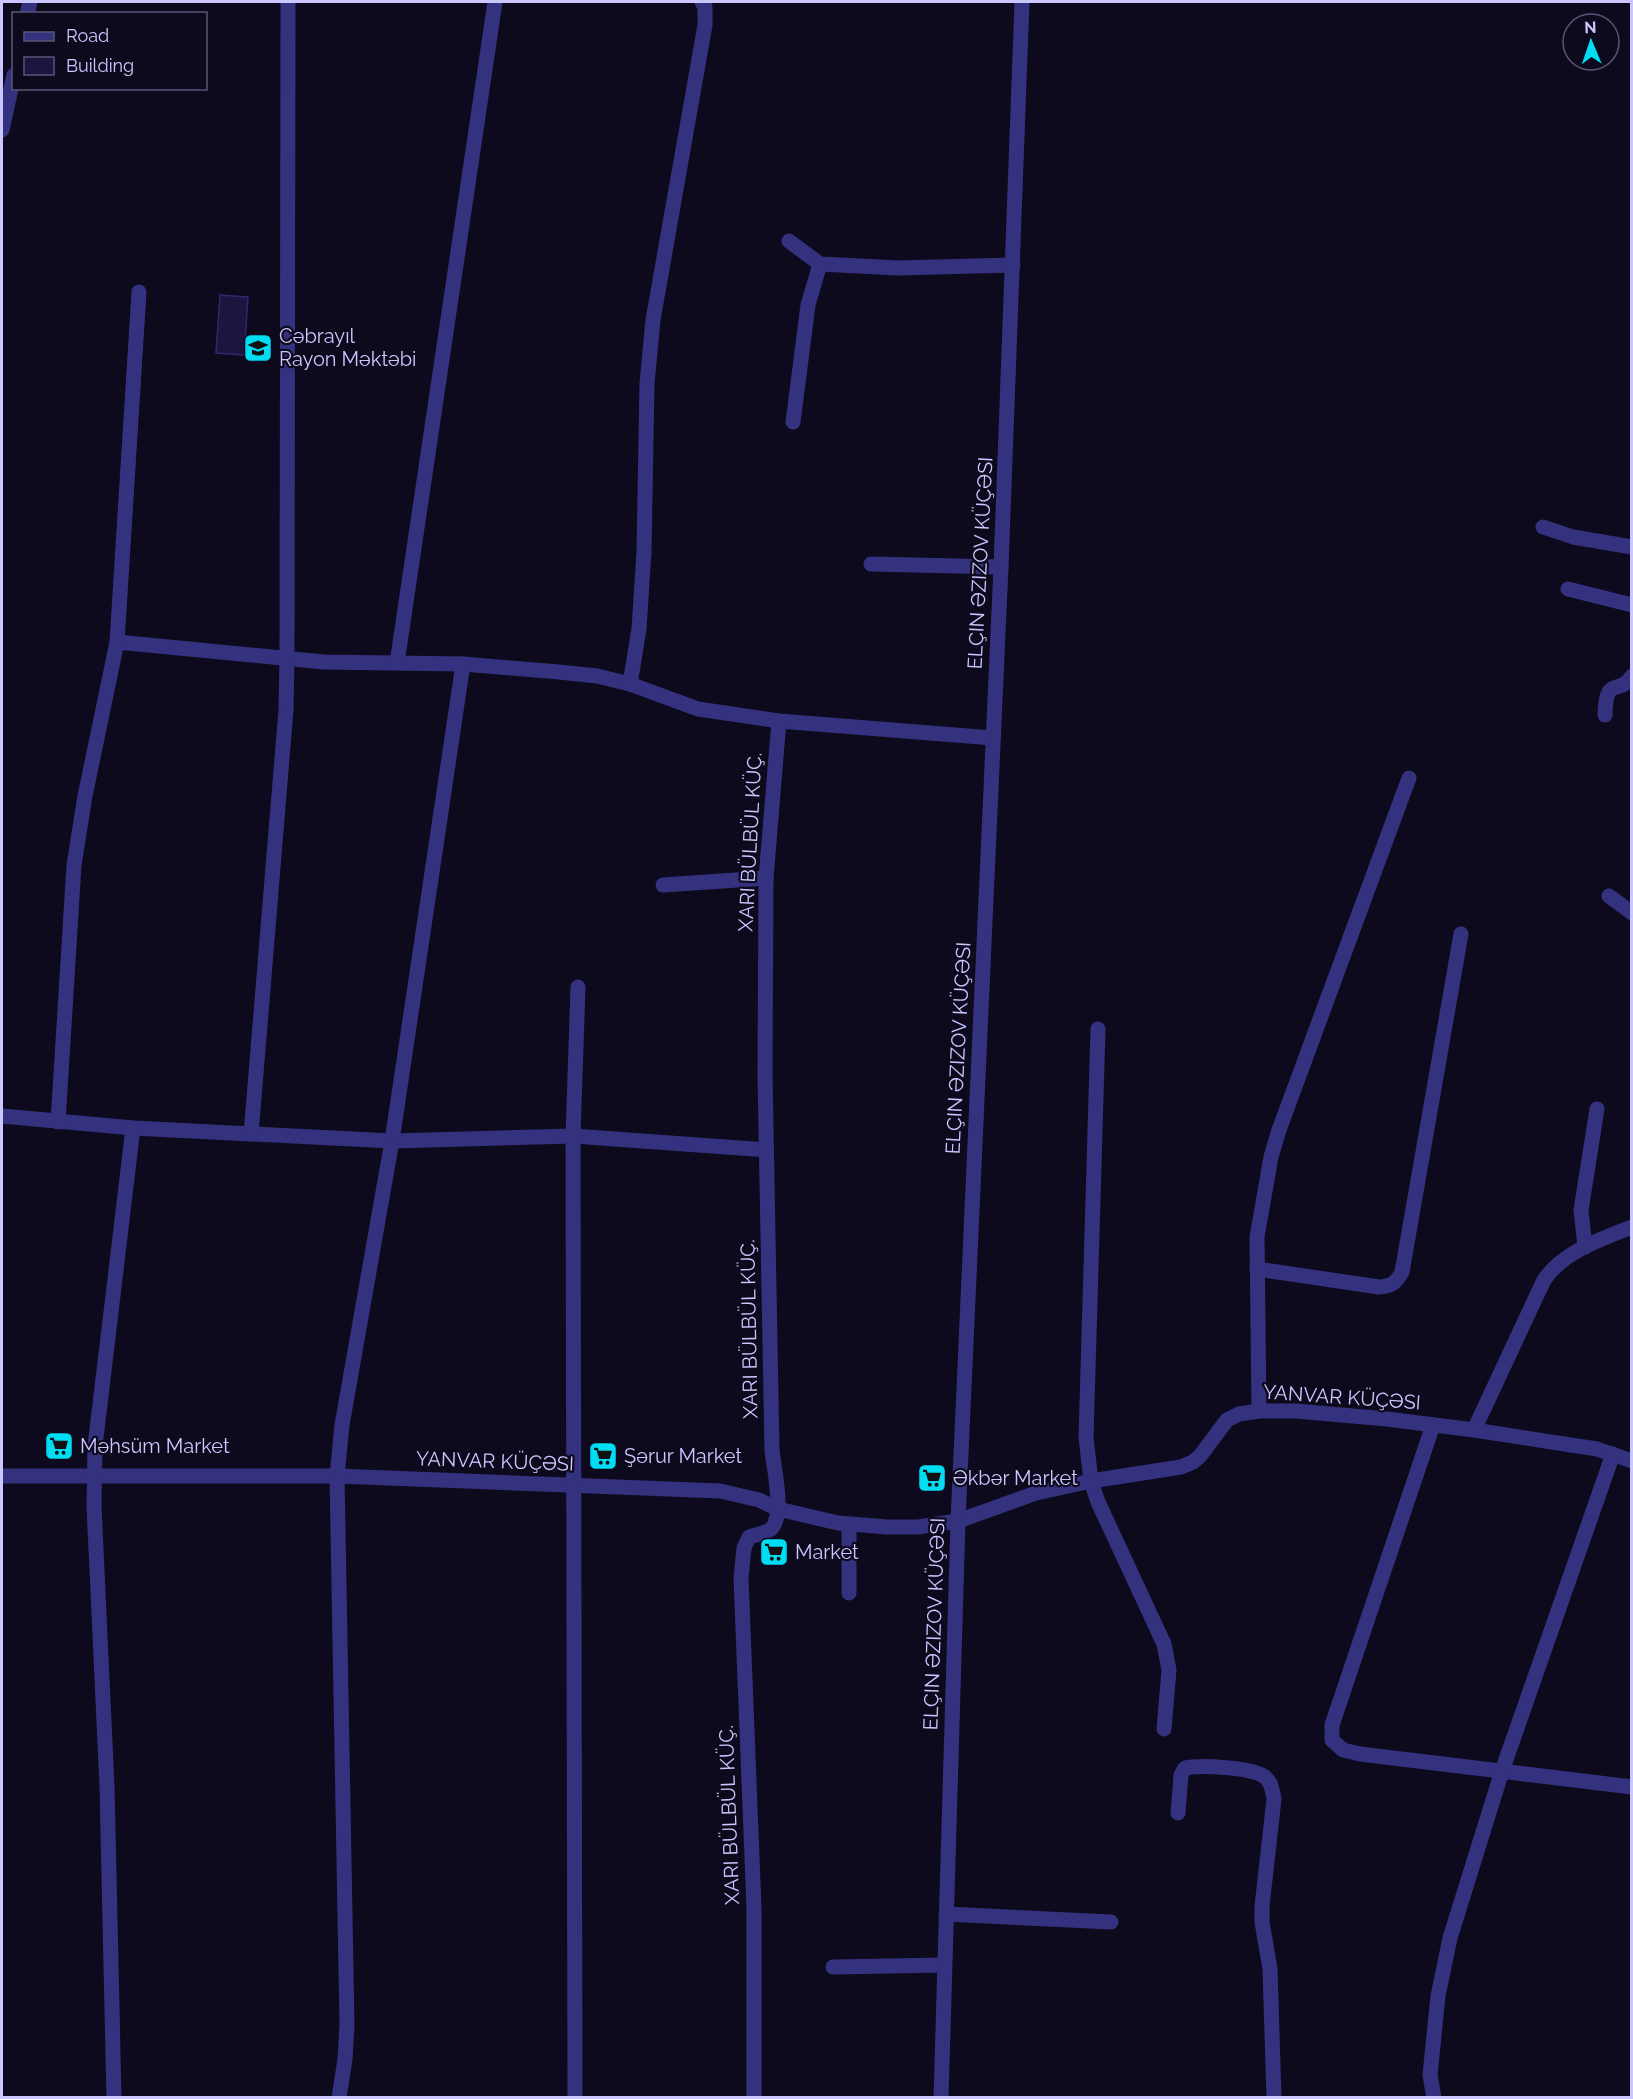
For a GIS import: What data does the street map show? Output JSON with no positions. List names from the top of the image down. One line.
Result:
{"streets":{"street":["ELÇIN ƏZIZOV KÜÇƏSI","YANVAR KÜÇƏSI"]},"crossings":[["ELÇIN ƏZIZOV KÜÇƏSI","YANVAR KÜÇƏSI"]],"places":{"school or university":["Cəbrayıl Rayon Məktəbi"],"supermarket":["Məhsüm Market","Şərur Market","Əkbər Market","Market"]},"legend":["Road","Building"],"north":"top"}
